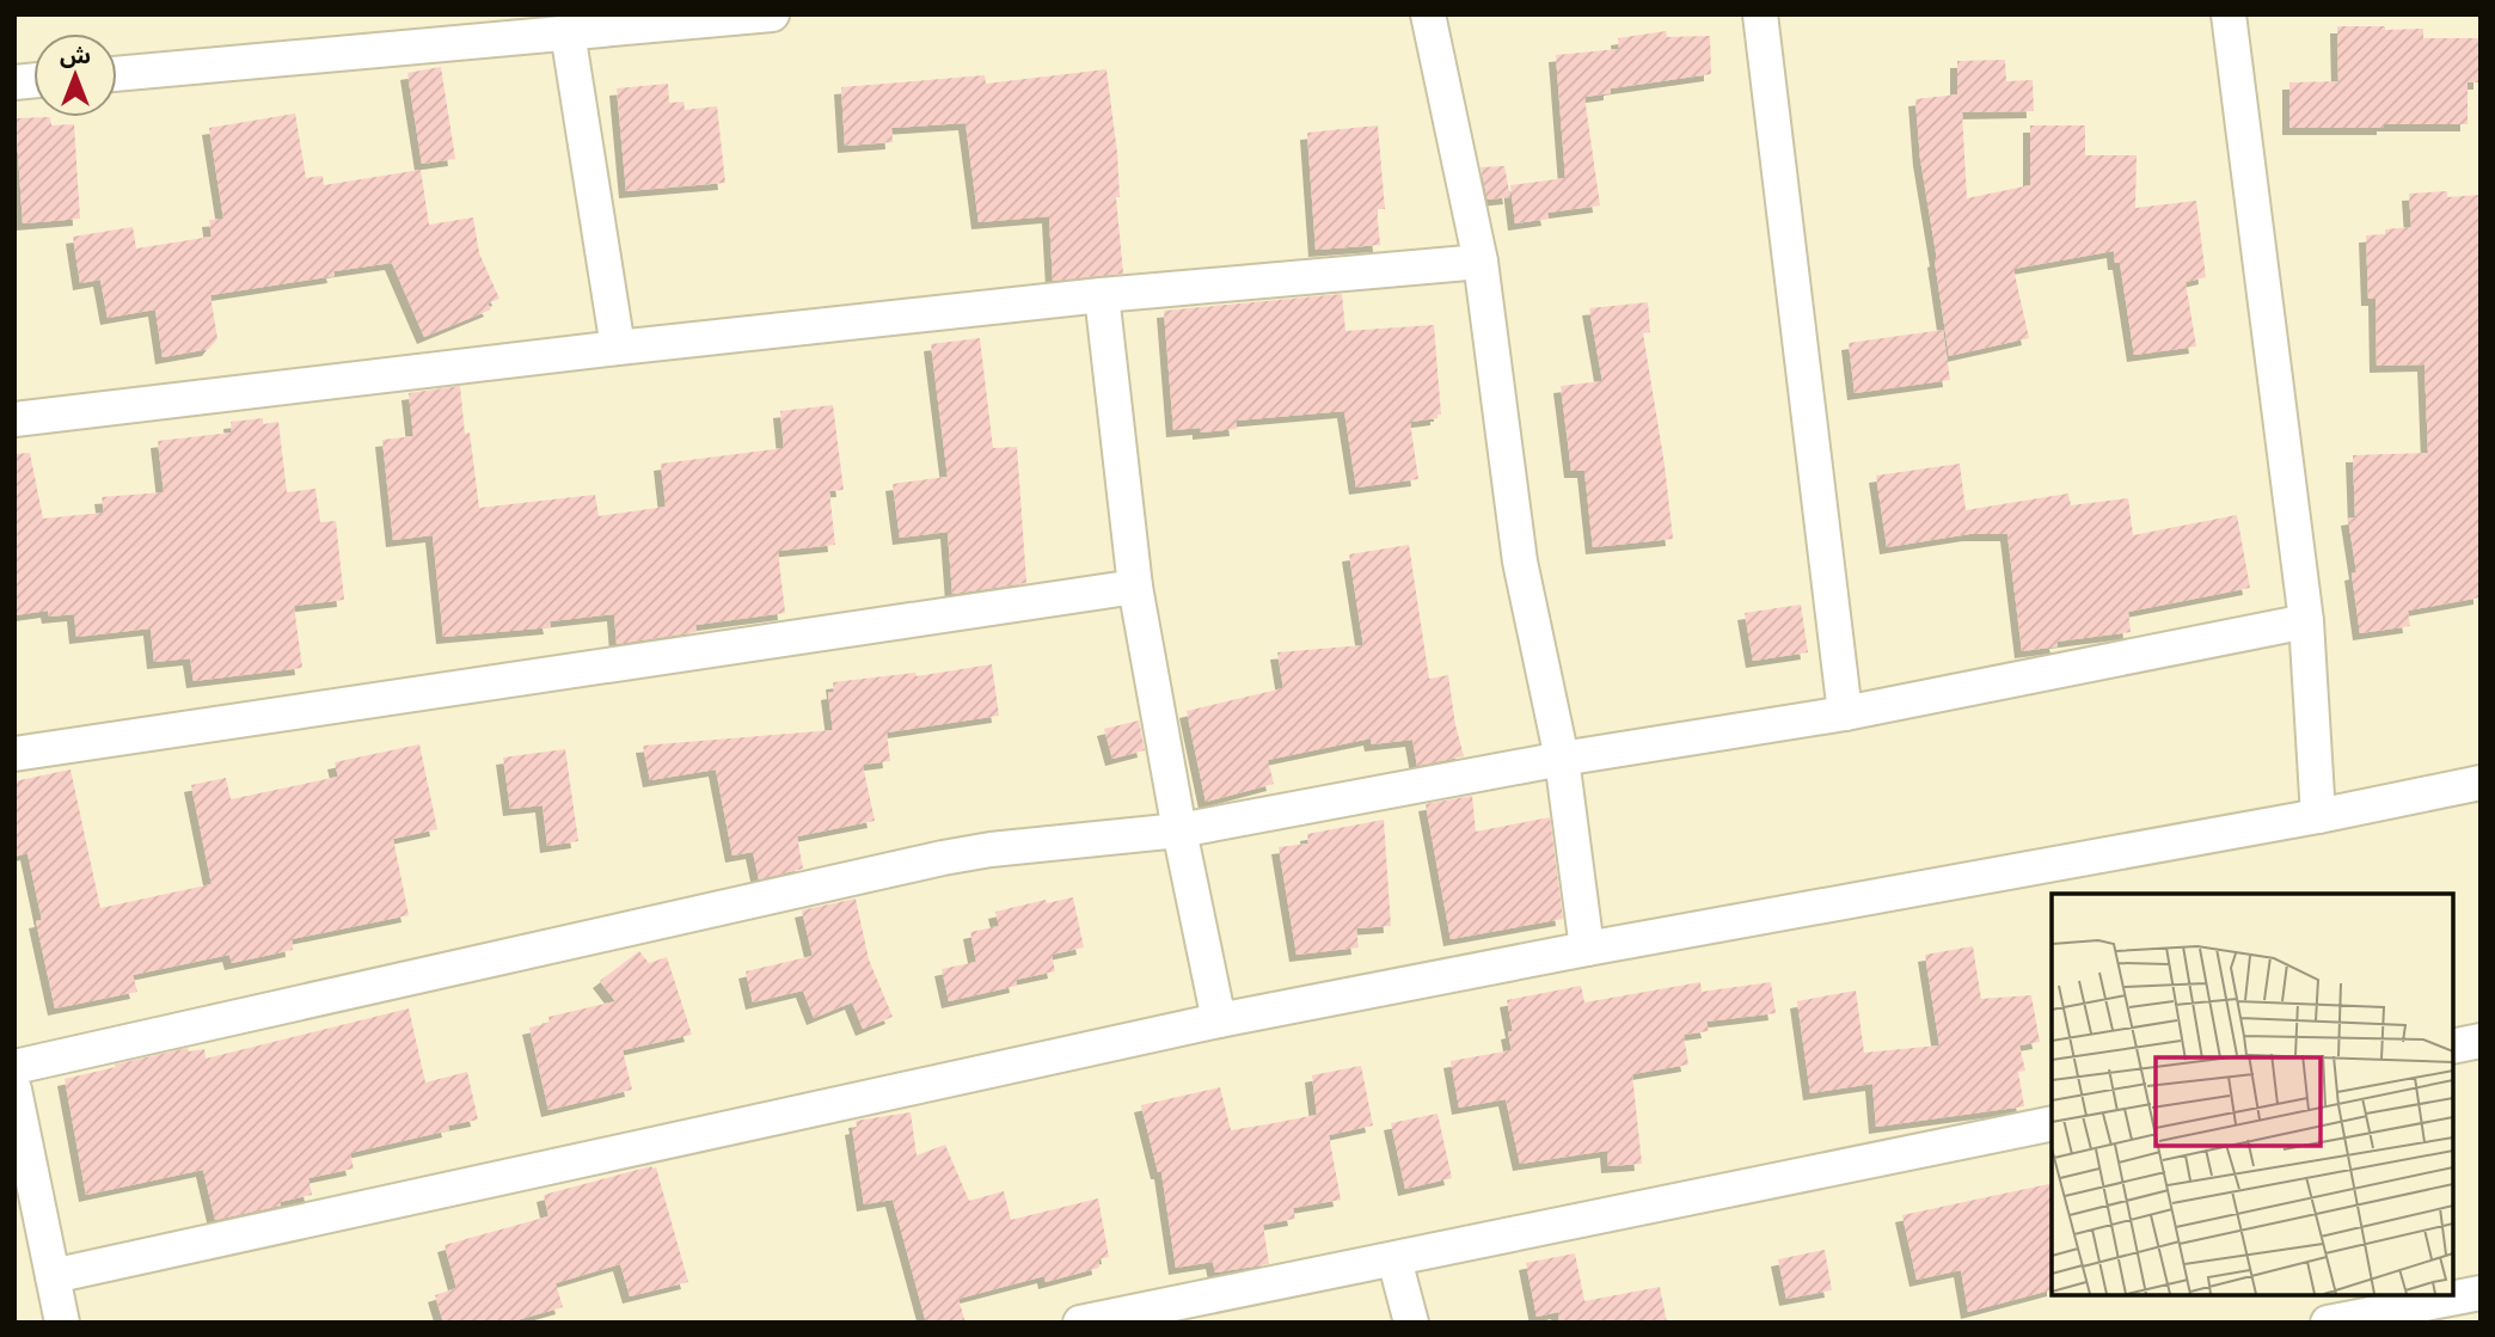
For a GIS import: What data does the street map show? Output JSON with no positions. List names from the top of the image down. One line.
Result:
{"north":"top"}
